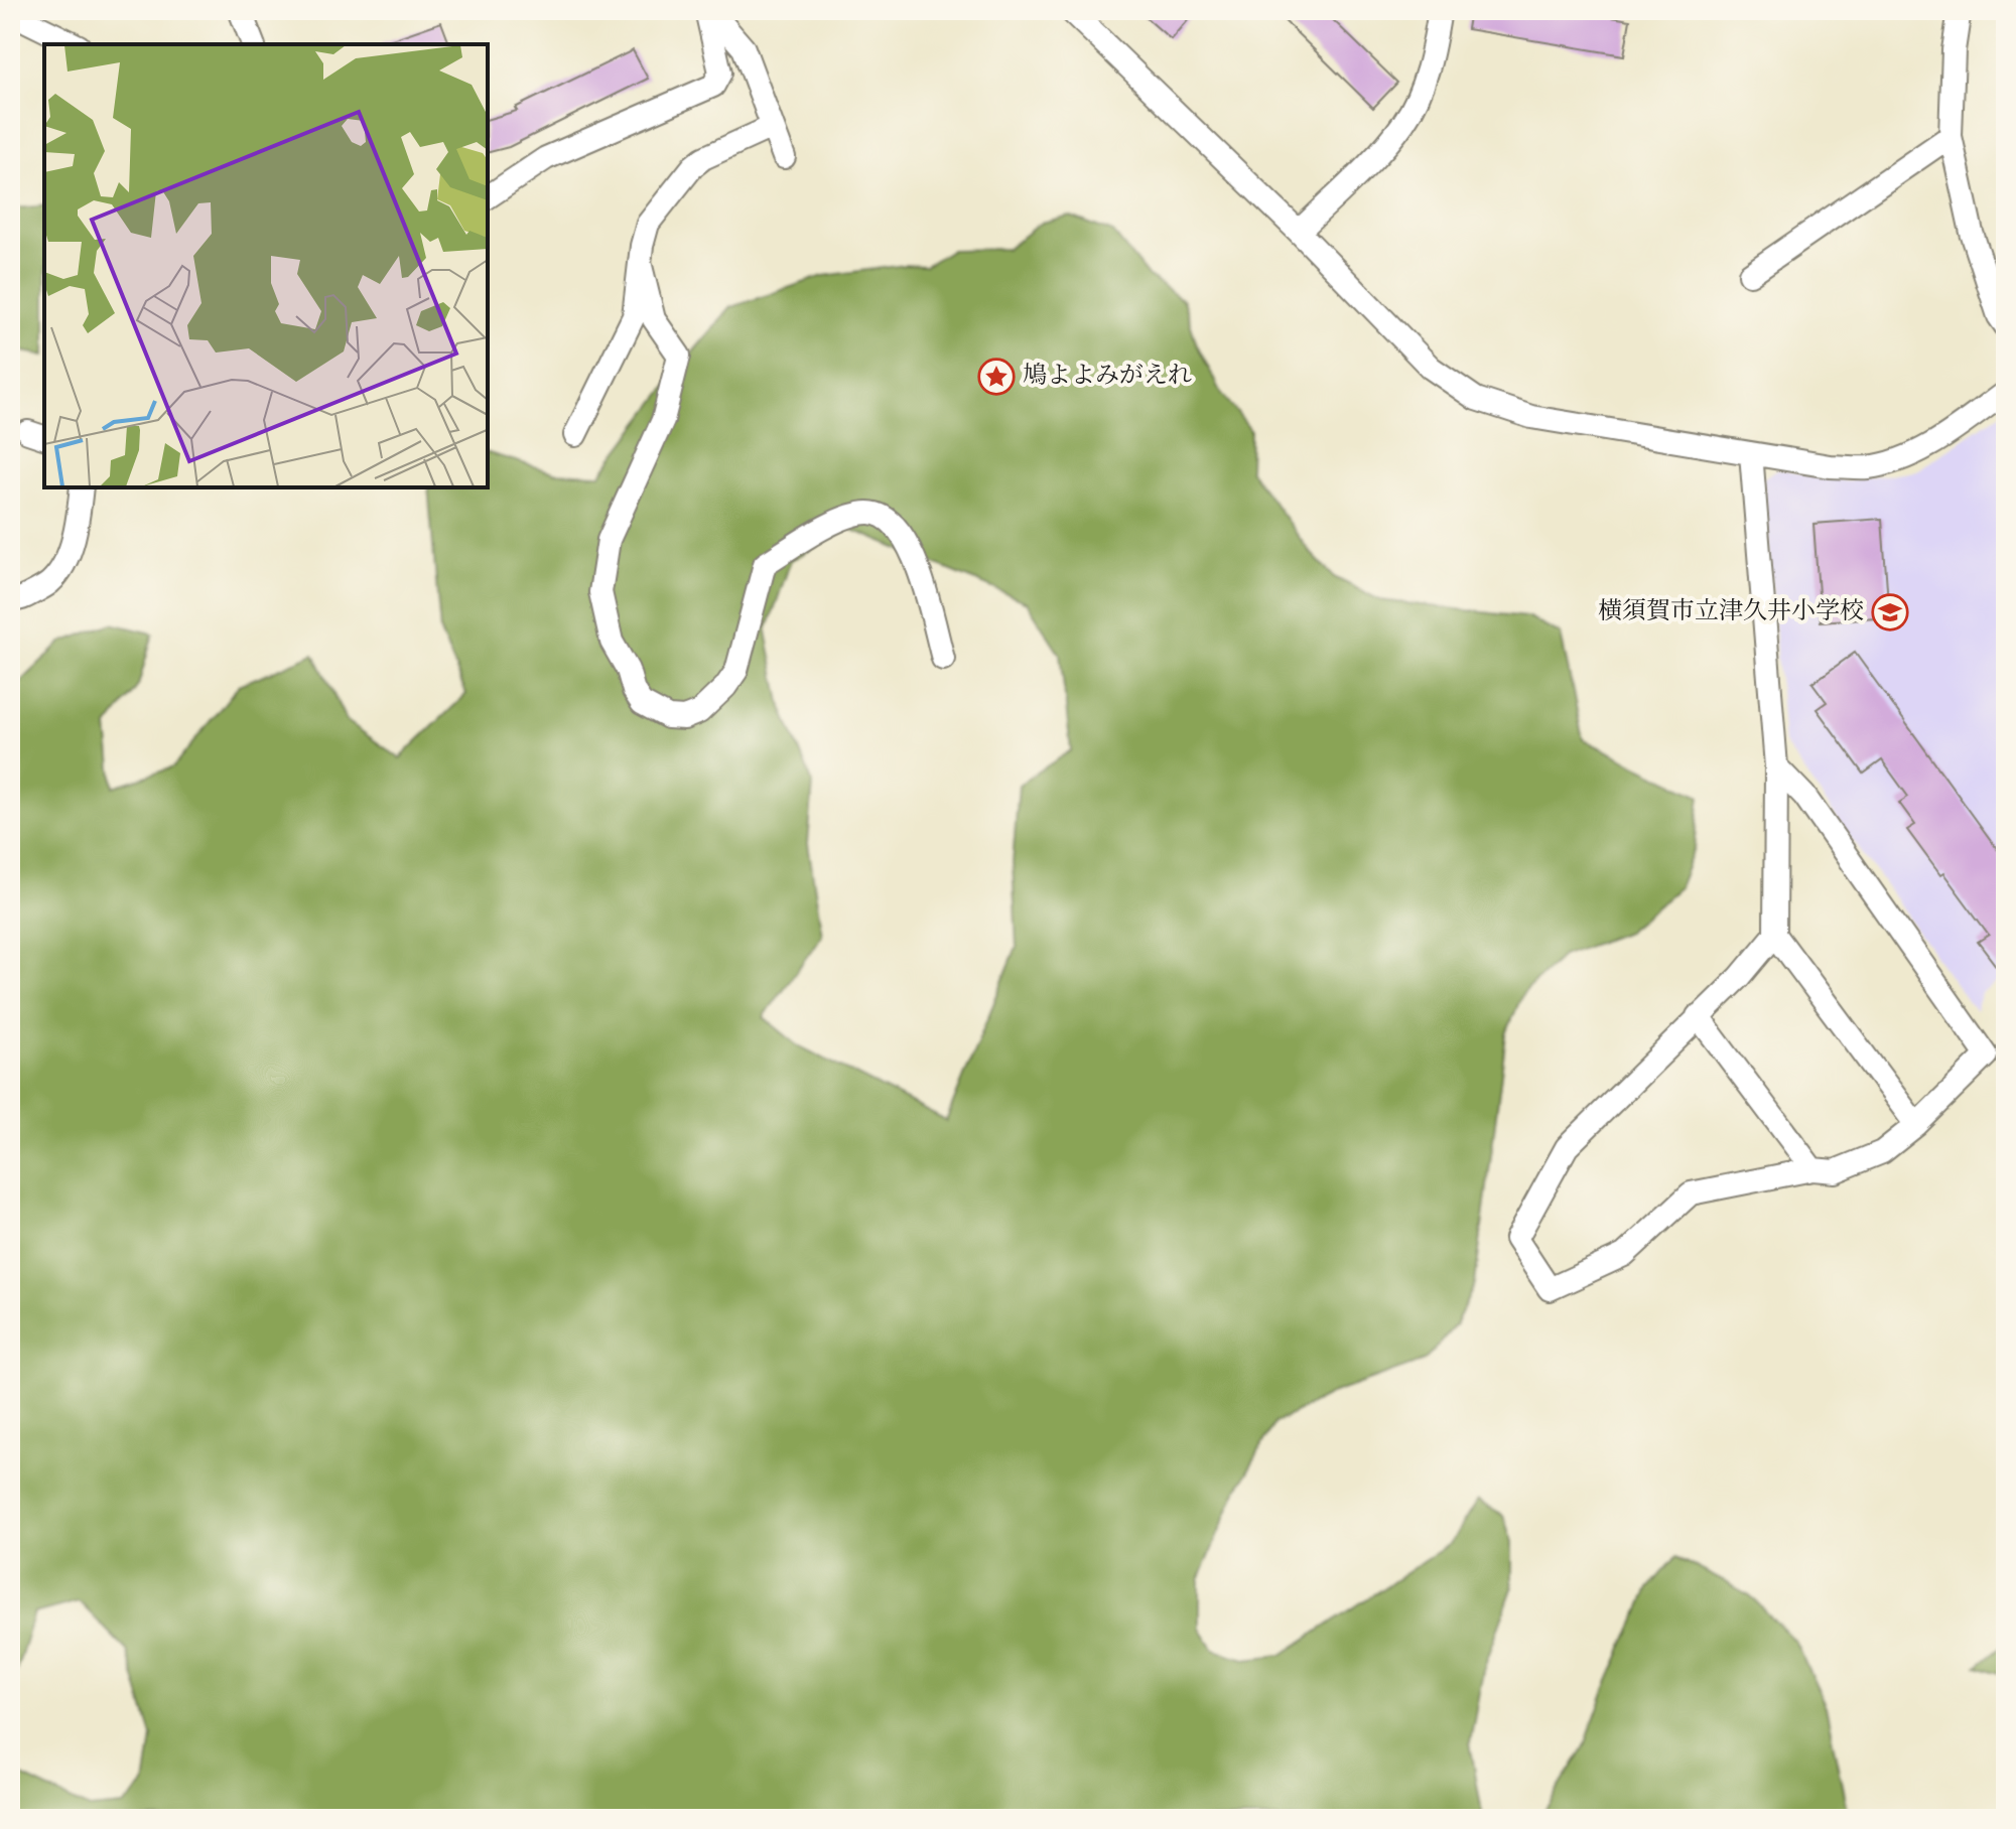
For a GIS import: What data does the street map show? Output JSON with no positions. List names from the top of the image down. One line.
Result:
{"places":{"place":["鳩よよみがえれ"],"school or university":["横須賀市立津久井小学校"]}}
